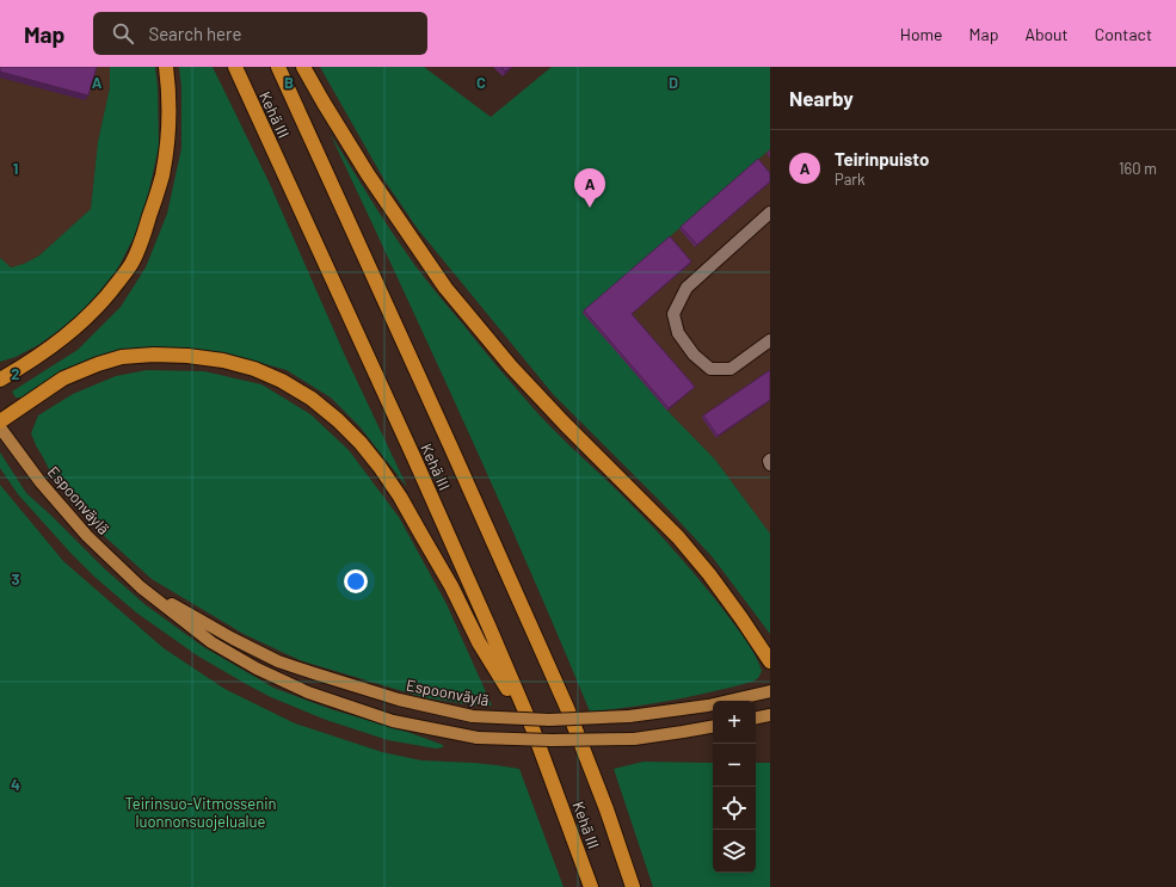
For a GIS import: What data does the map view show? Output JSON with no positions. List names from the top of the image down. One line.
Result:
{"streets":{"highway":["Kehä III"],"main road":["Espoonväylä"]},"parks":["Teirinsuo-Vitmossenin luonnonsuojelualue"],"page":{"header":"Map","search":"Search here","nav":["Home","Map","About","Contact"],"heading":"Nearby","list":[{"mark":"A","name":"Teirinpuisto","note":"Park","value":"160 m"}],"pins":"A","map_buttons":["+","−"]},"grid":{"columns":["A","B","C","D"],"rows":["1","2","3","4"]}}
